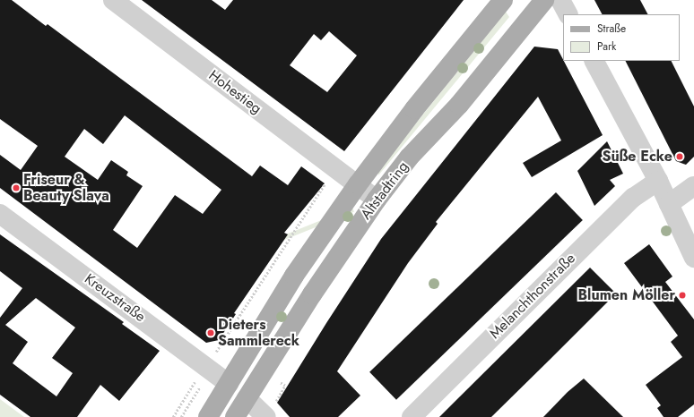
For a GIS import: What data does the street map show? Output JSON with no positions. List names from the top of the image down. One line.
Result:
{"streets":{"main road":["Altstadtring"],"street":["Hohestieg","Melanchthonstraße","Kreuzstraße"]},"crossings":[["Hohestieg","Altstadtring"],["Altstadtring","Kreuzstraße"]],"places":["Süße Ecke","Friseur & Beauty Slava","Blumen Möller","Dieters Sammlereck"],"legend":["Straße","Park"]}
